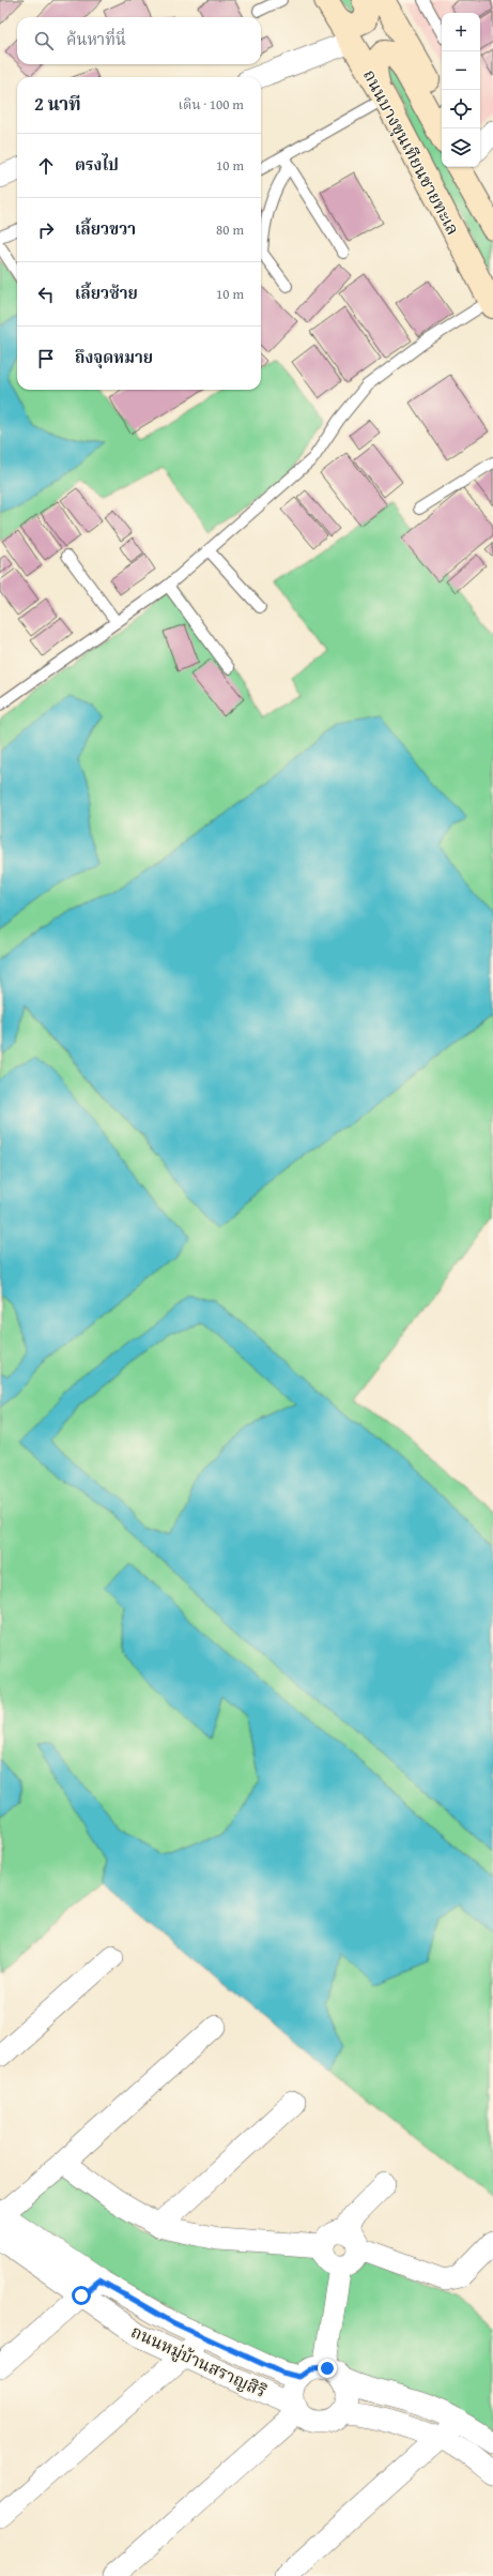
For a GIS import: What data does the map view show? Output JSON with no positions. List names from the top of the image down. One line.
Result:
{"streets":{"main road":["ถนนบางขุนเทียนชายทะเล"],"street":["ถนนหมู่บ้านสราญสิริ"]},"page":{"map_buttons":["+","−"],"search":"ค้นหาที่นี่","heading":["2 นาที","เดิน · 100 m"],"list":[["ตรงไป","10 m"],["เลี้ยวขวา","80 m"],["เลี้ยวซ้าย","10 m"],"ถึงจุดหมาย"]}}
